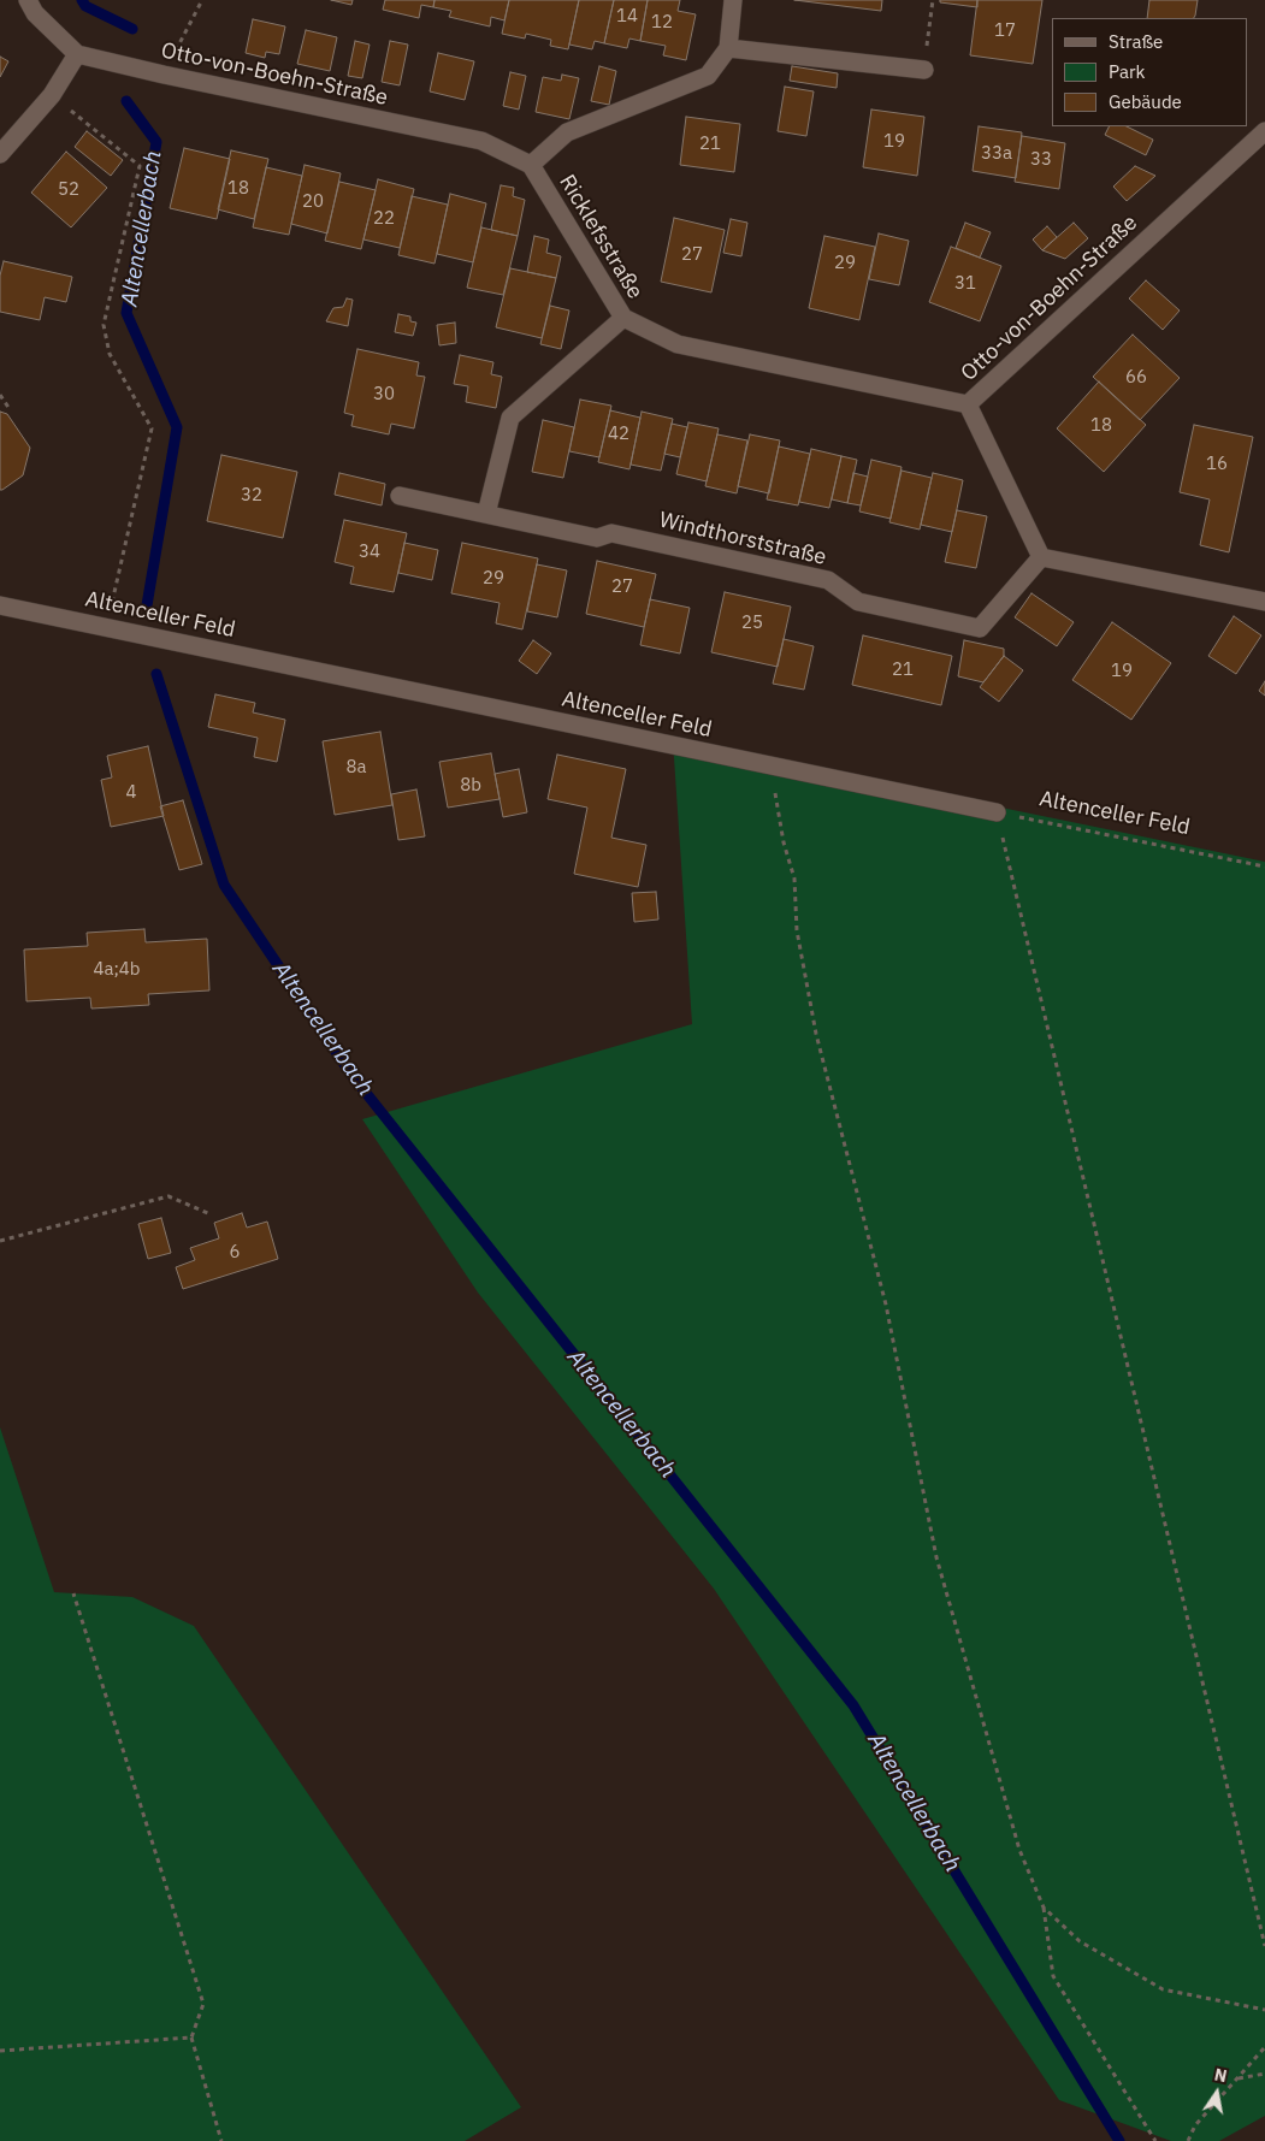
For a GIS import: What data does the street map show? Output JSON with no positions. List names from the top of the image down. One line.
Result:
{"streets":{"street":["Otto-von-Boehn-Straße","Ricklefsstraße","Windthorststraße","Altenceller Feld"]},"crossings":[["Otto-von-Boehn-Straße","Ricklefsstraße"],["Ricklefsstraße","Windthorststraße"]],"water":["Altencellerbach"],"house_numbers":["14","12","17","19","21","33a","33","18","52","20","22","27","29","31","66","30","18","42","16","32","34","29","27","25","21","19","8a","8b","4","4a;4b","6"],"legend":["Straße","Park","Gebäude"],"north":"top"}
